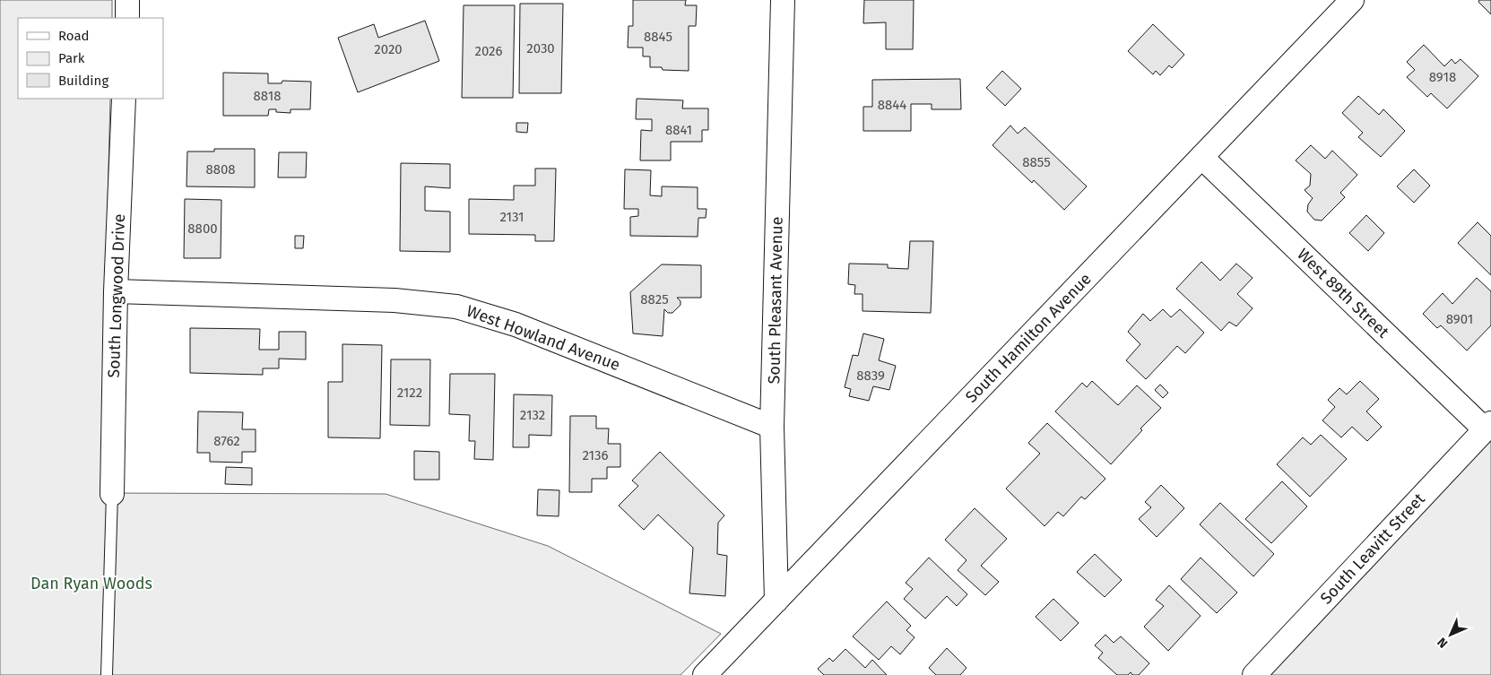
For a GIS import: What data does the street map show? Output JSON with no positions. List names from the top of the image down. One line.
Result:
{"streets":{"street":["West 89th Street","South Longwood Drive","South Pleasant Avenue","West Howland Avenue","South Hamilton Avenue","South Leavitt Street"]},"crossings":[["West 89th Street","South Hamilton Avenue"],["West 89th Street","South Leavitt Street"],["South Longwood Drive","West Howland Avenue"],["South Pleasant Avenue","West Howland Avenue"],["South Pleasant Avenue","South Hamilton Avenue"]],"parks":["Dan Ryan Woods"],"house_numbers":["8845","2030","2020","2026","8918","8818","8844","8841","8855","8808","2131","8800","8825","8901","8839","2122","2132","8762","2136"],"legend":["Road","Park","Building"],"north":"bottom left"}
